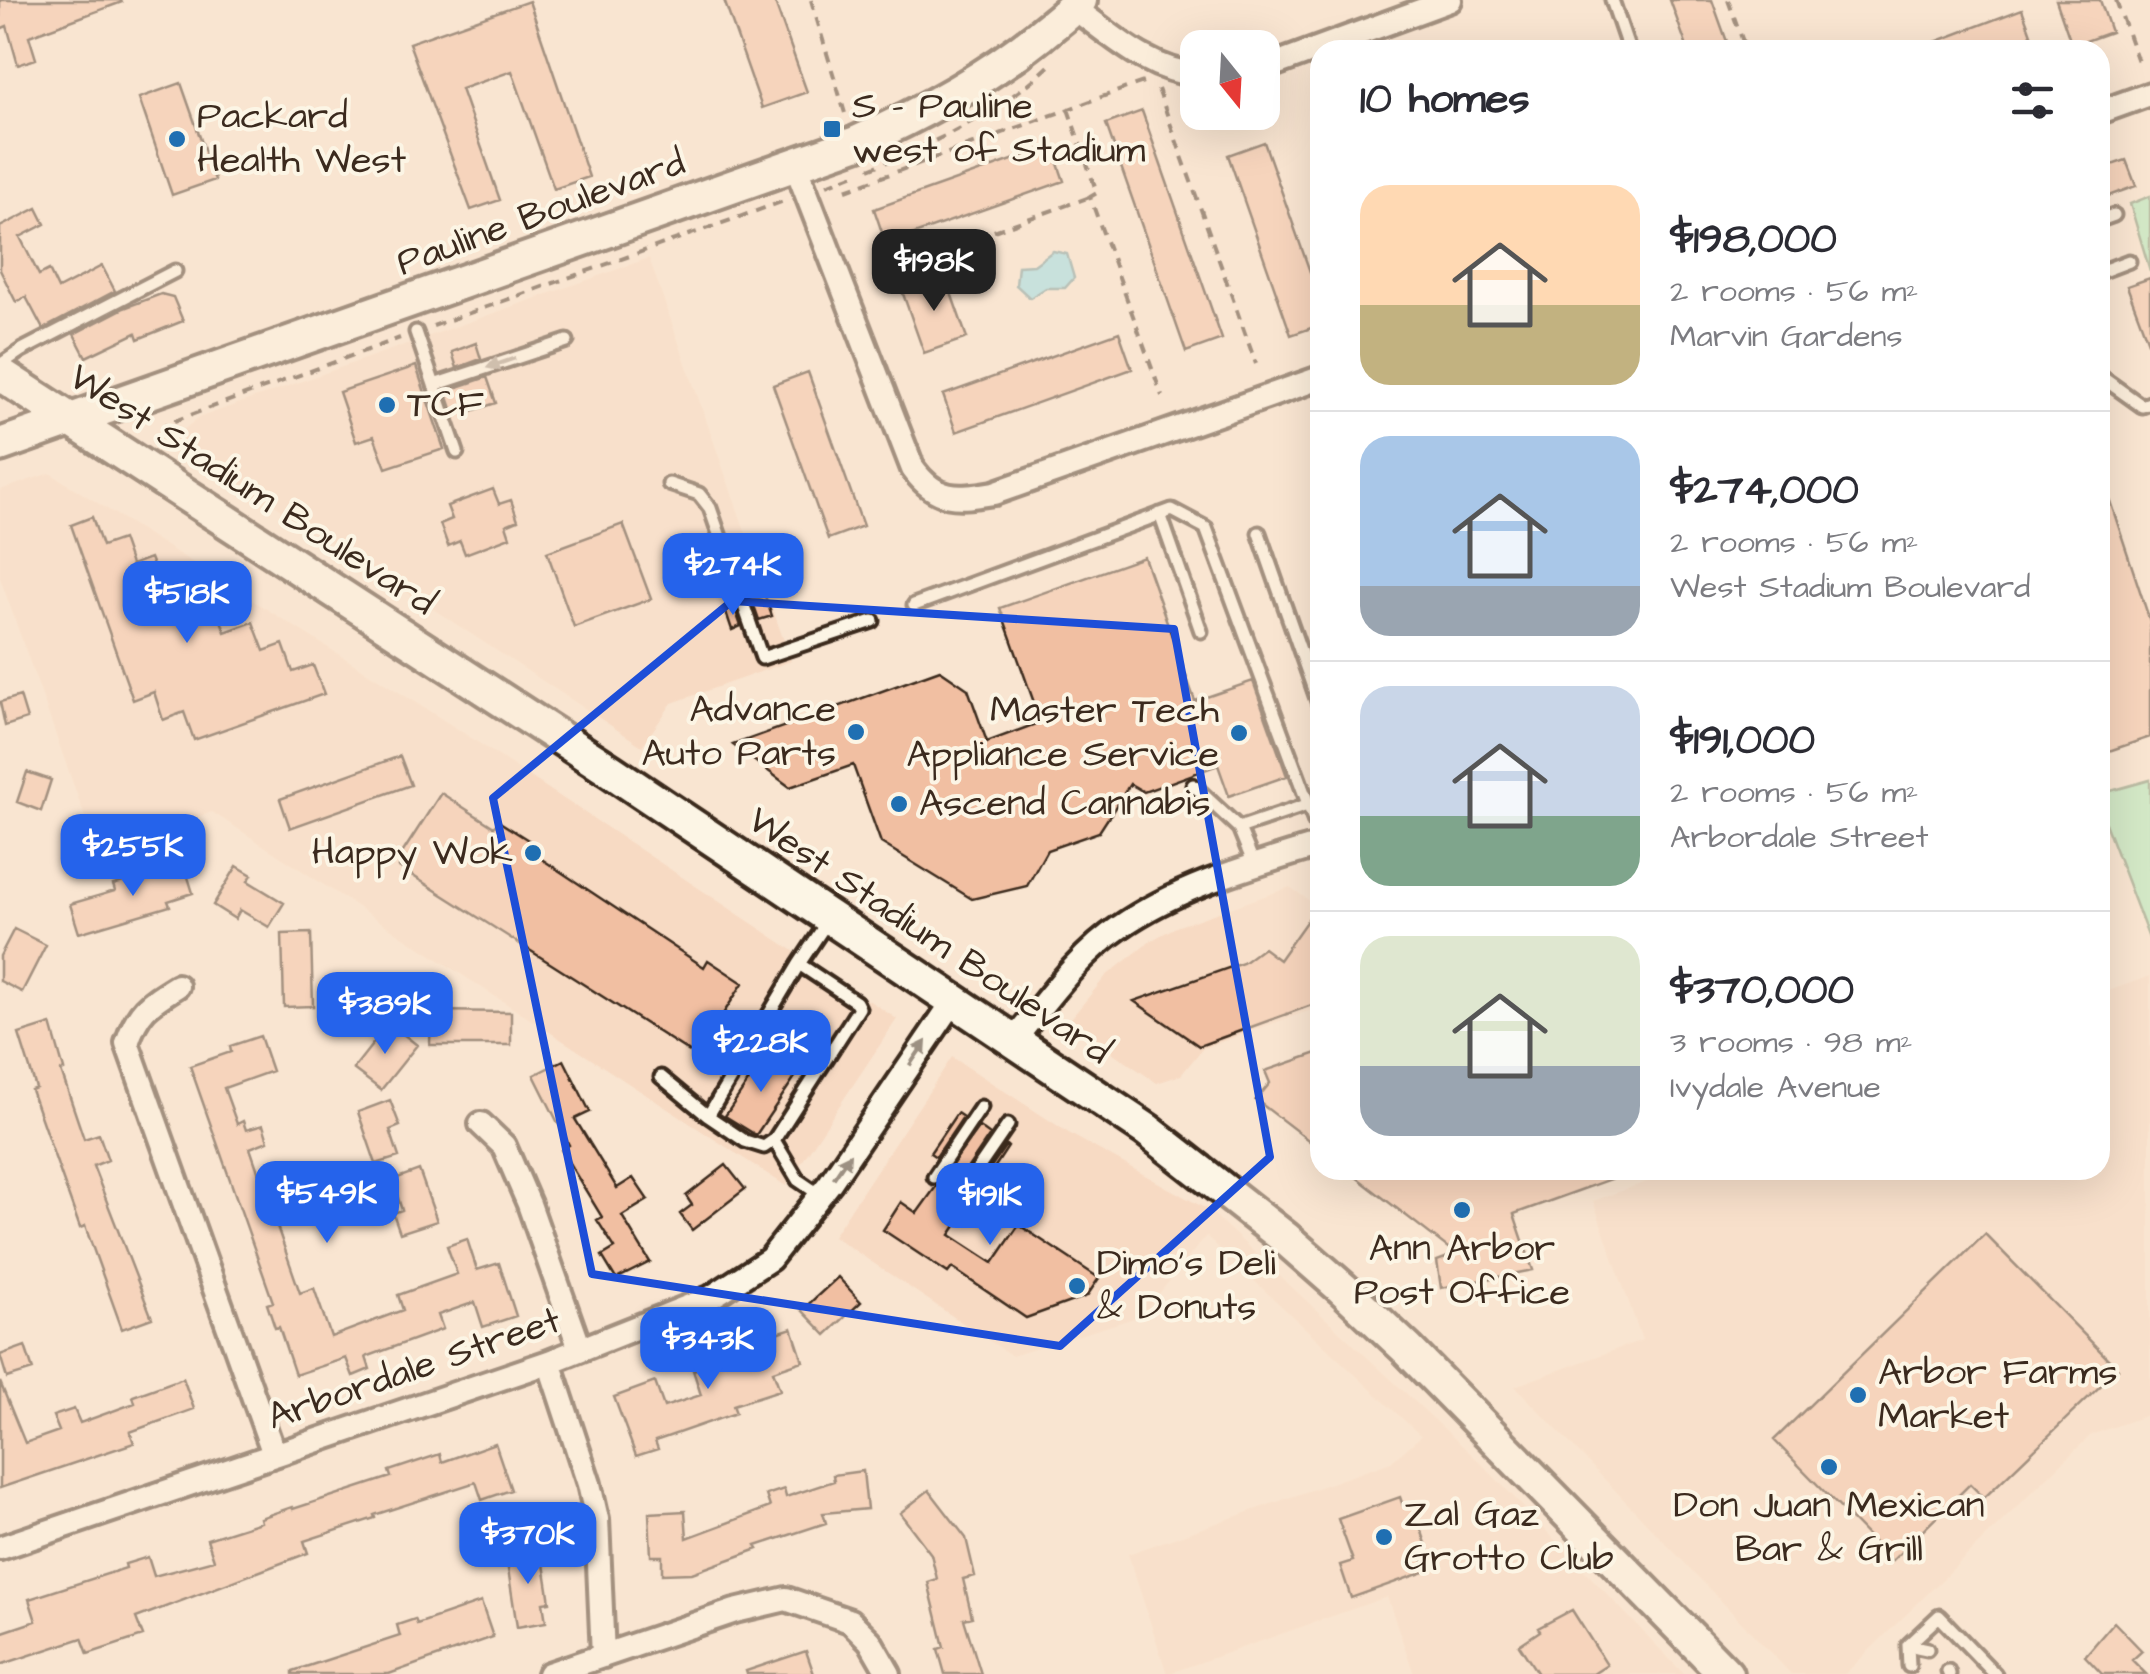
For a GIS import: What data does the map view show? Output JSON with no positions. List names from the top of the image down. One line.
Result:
{"streets":{"main road":["Pauline Boulevard","West Stadium Boulevard"],"street":["Arbordale Street"]},"crossings":[["Pauline Boulevard","West Stadium Boulevard"],["West Stadium Boulevard","Arbordale Street"]],"places":{"transit":["S - Pauline west of Stadium"],"other":["Packard Health West","TCF","Advance Auto Parts","Master Tech Appliance Service","Ascend Cannabis","Happy Wok","Ann Arbor Post Office","Dimo's Deli & Donuts","Arbor Farms Market","Don Juan Mexican Bar & Grill","Zal Gaz Grotto Club"]},"north":"bottom","page":{"heading":"10 homes","list":[{"name":"$198,000","note":"2 rooms · 56 m² · Marvin Gardens"},{"name":"$274,000","note":"2 rooms · 56 m² · West Stadium Boulevard"},{"name":"$191,000","note":"2 rooms · 56 m² · Arbordale Street"},{"name":"$370,000","note":"3 rooms · 98 m² · Ivydale Avenue"}],"price":["$198K","$274K","$518K","$255K","$389K","$228K","$549K","$191K","$343K","$370K"]}}
